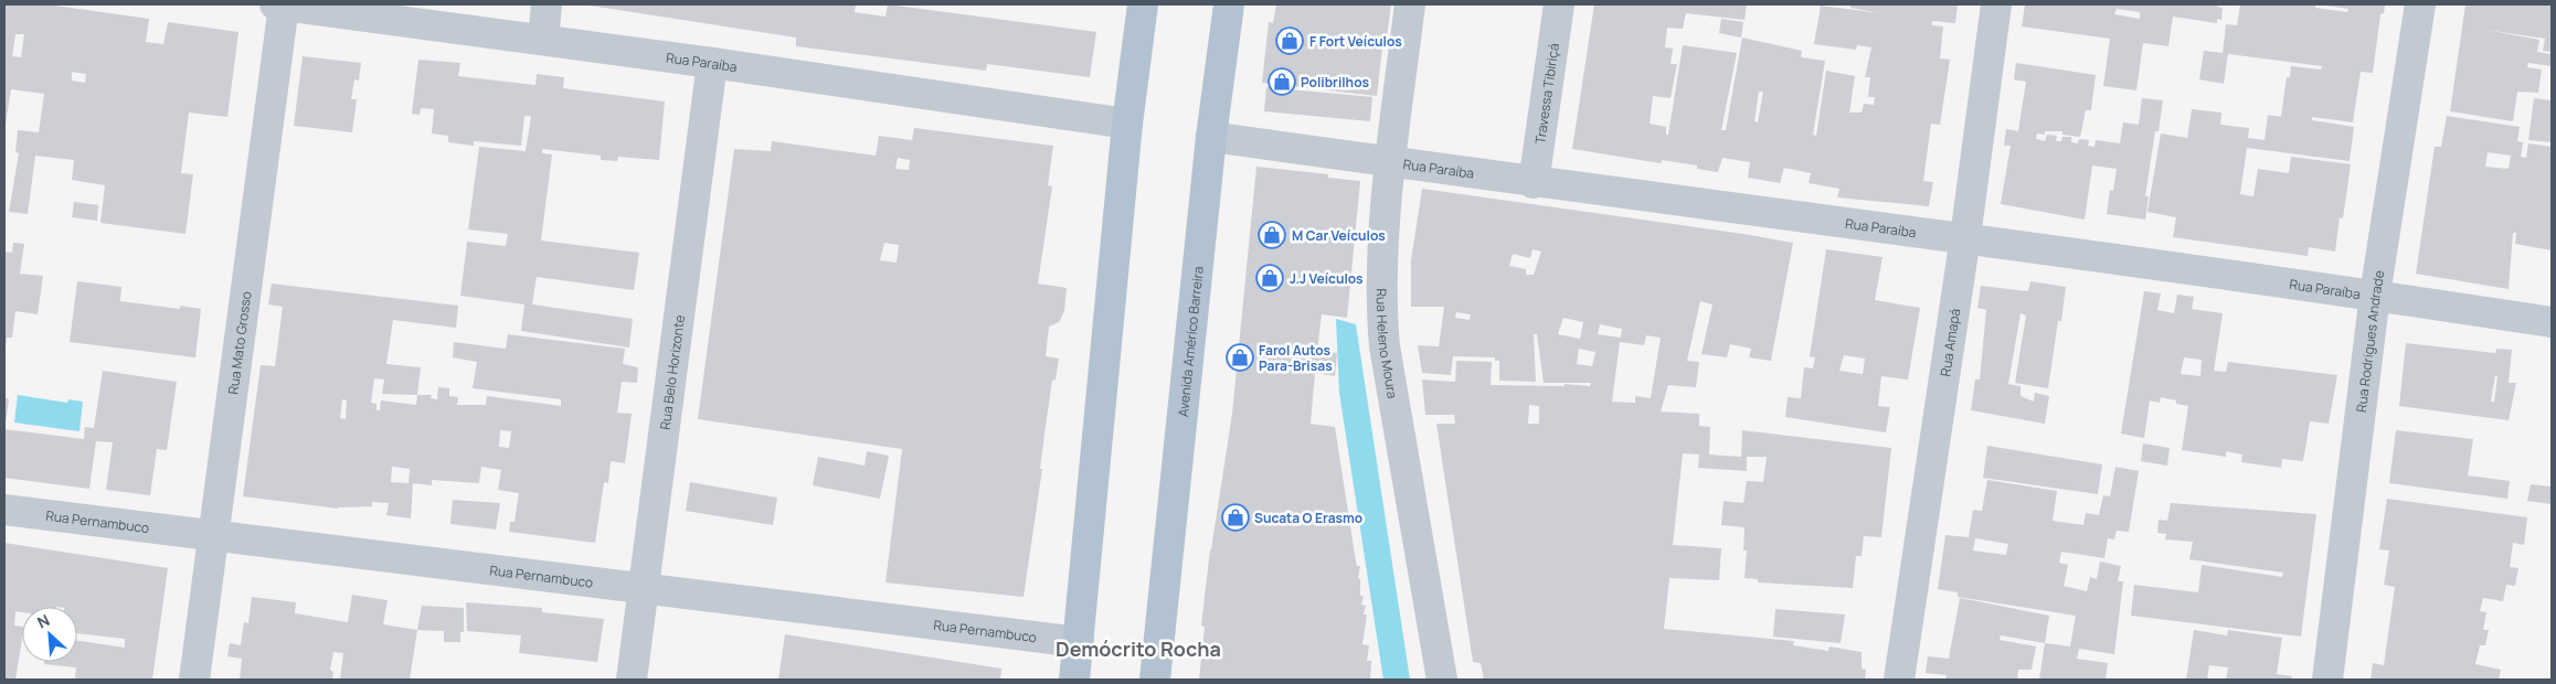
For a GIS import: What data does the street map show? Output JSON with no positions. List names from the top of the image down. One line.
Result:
{"streets":{"main road":["Avenida Américo Barreira"],"street":["Rua Paraíba","Travessa Tibiriçá","Rua Amapá","Rua Rodrigues Andrade","Rua Mato Grosso","Rua Heleno Moura","Rua Belo Horizonte","Rua Pernambuco"]},"crossings":[["Rua Paraíba","Travessa Tibiriçá"],["Rua Paraíba","Avenida Américo Barreira"],["Rua Paraíba","Rua Amapá"],["Rua Paraíba","Rua Rodrigues Andrade"],["Rua Paraíba","Rua Mato Grosso"],["Rua Paraíba","Rua Heleno Moura"],["Rua Paraíba","Rua Belo Horizonte"],["Rua Mato Grosso","Rua Pernambuco"],["Rua Belo Horizonte","Rua Pernambuco"]],"districts":["Demócrito Rocha"],"places":{"shop":["F Fort Veículos","Polibrilhos","M Car Veículos","J.J Veículos","Farol Autos Para-Brisas","Sucata O Erasmo"]},"north":"top left"}
